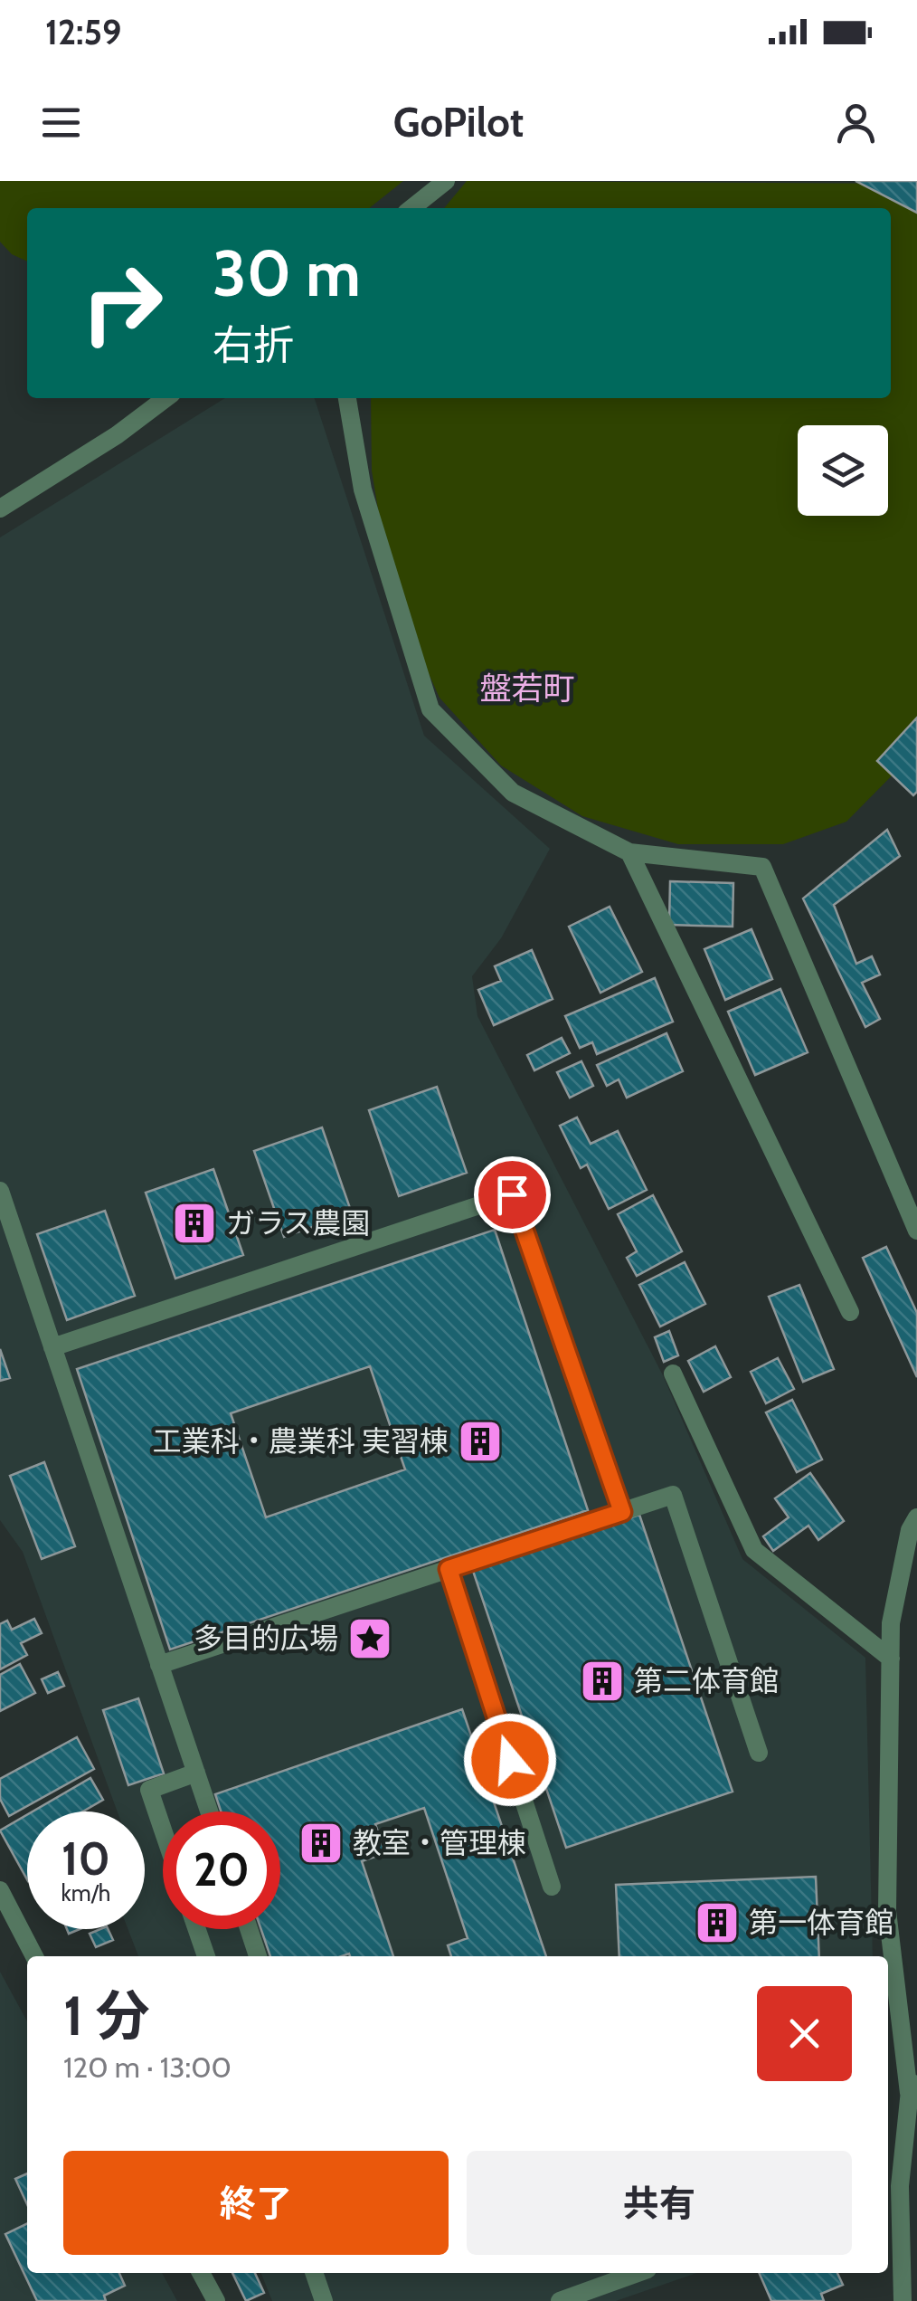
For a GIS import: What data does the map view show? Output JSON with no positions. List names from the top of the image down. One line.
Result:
{"districts":["盤若町"],"places":{"building":["ガラス農園","工業科・農業科 実習棟","第二体育館","教室・管理棟","第一体育館"],"place":["多目的広場"]},"page":{"status":"12:59","header":"GoPilot","turn":["30 m","右折"],"speed":"10 km/h","limit":"20","heading":["1 分","120 m · 13:00"],"buttons":["終了","共有"]}}
